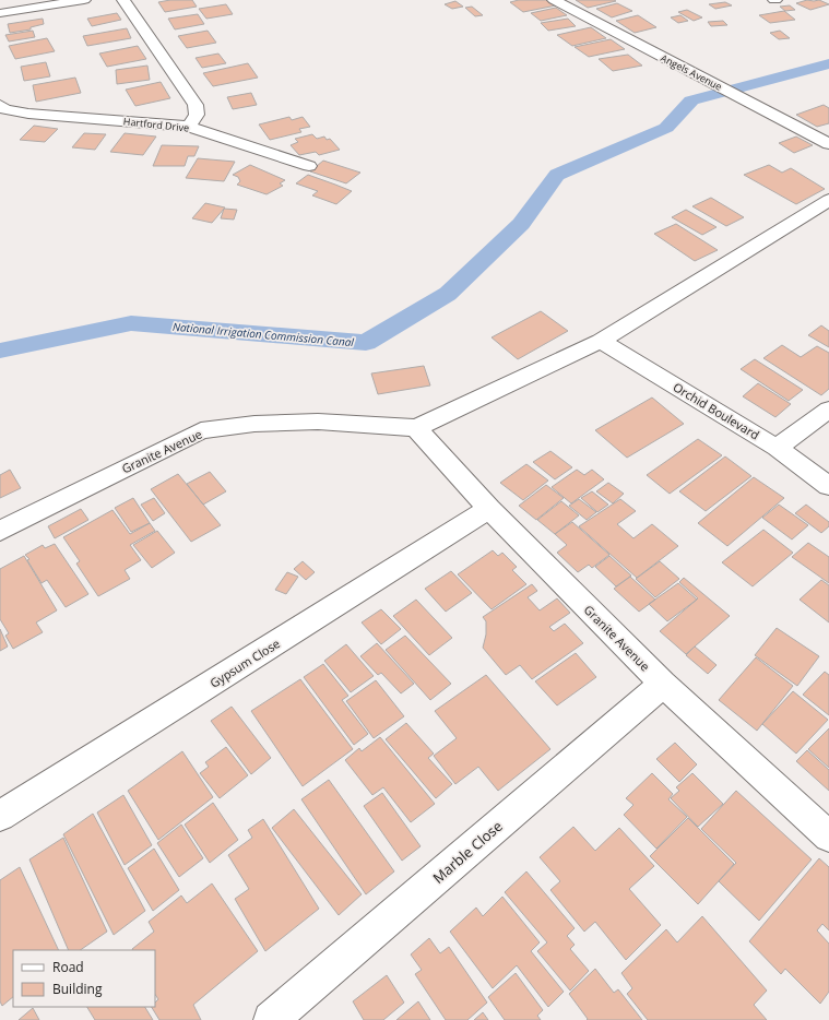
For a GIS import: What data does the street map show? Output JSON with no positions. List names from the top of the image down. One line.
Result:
{"streets":{"street":["Angels Avenue","Hartford Drive","Orchid Boulevard","Granite Avenue","Gypsum Close","Marble Close"]},"crossings":[["Orchid Boulevard","Granite Avenue"],["Granite Avenue","Gypsum Close"],["Granite Avenue","Marble Close"]],"water":["National Irrigation Commission Canal"],"legend":["Road","Building"]}
